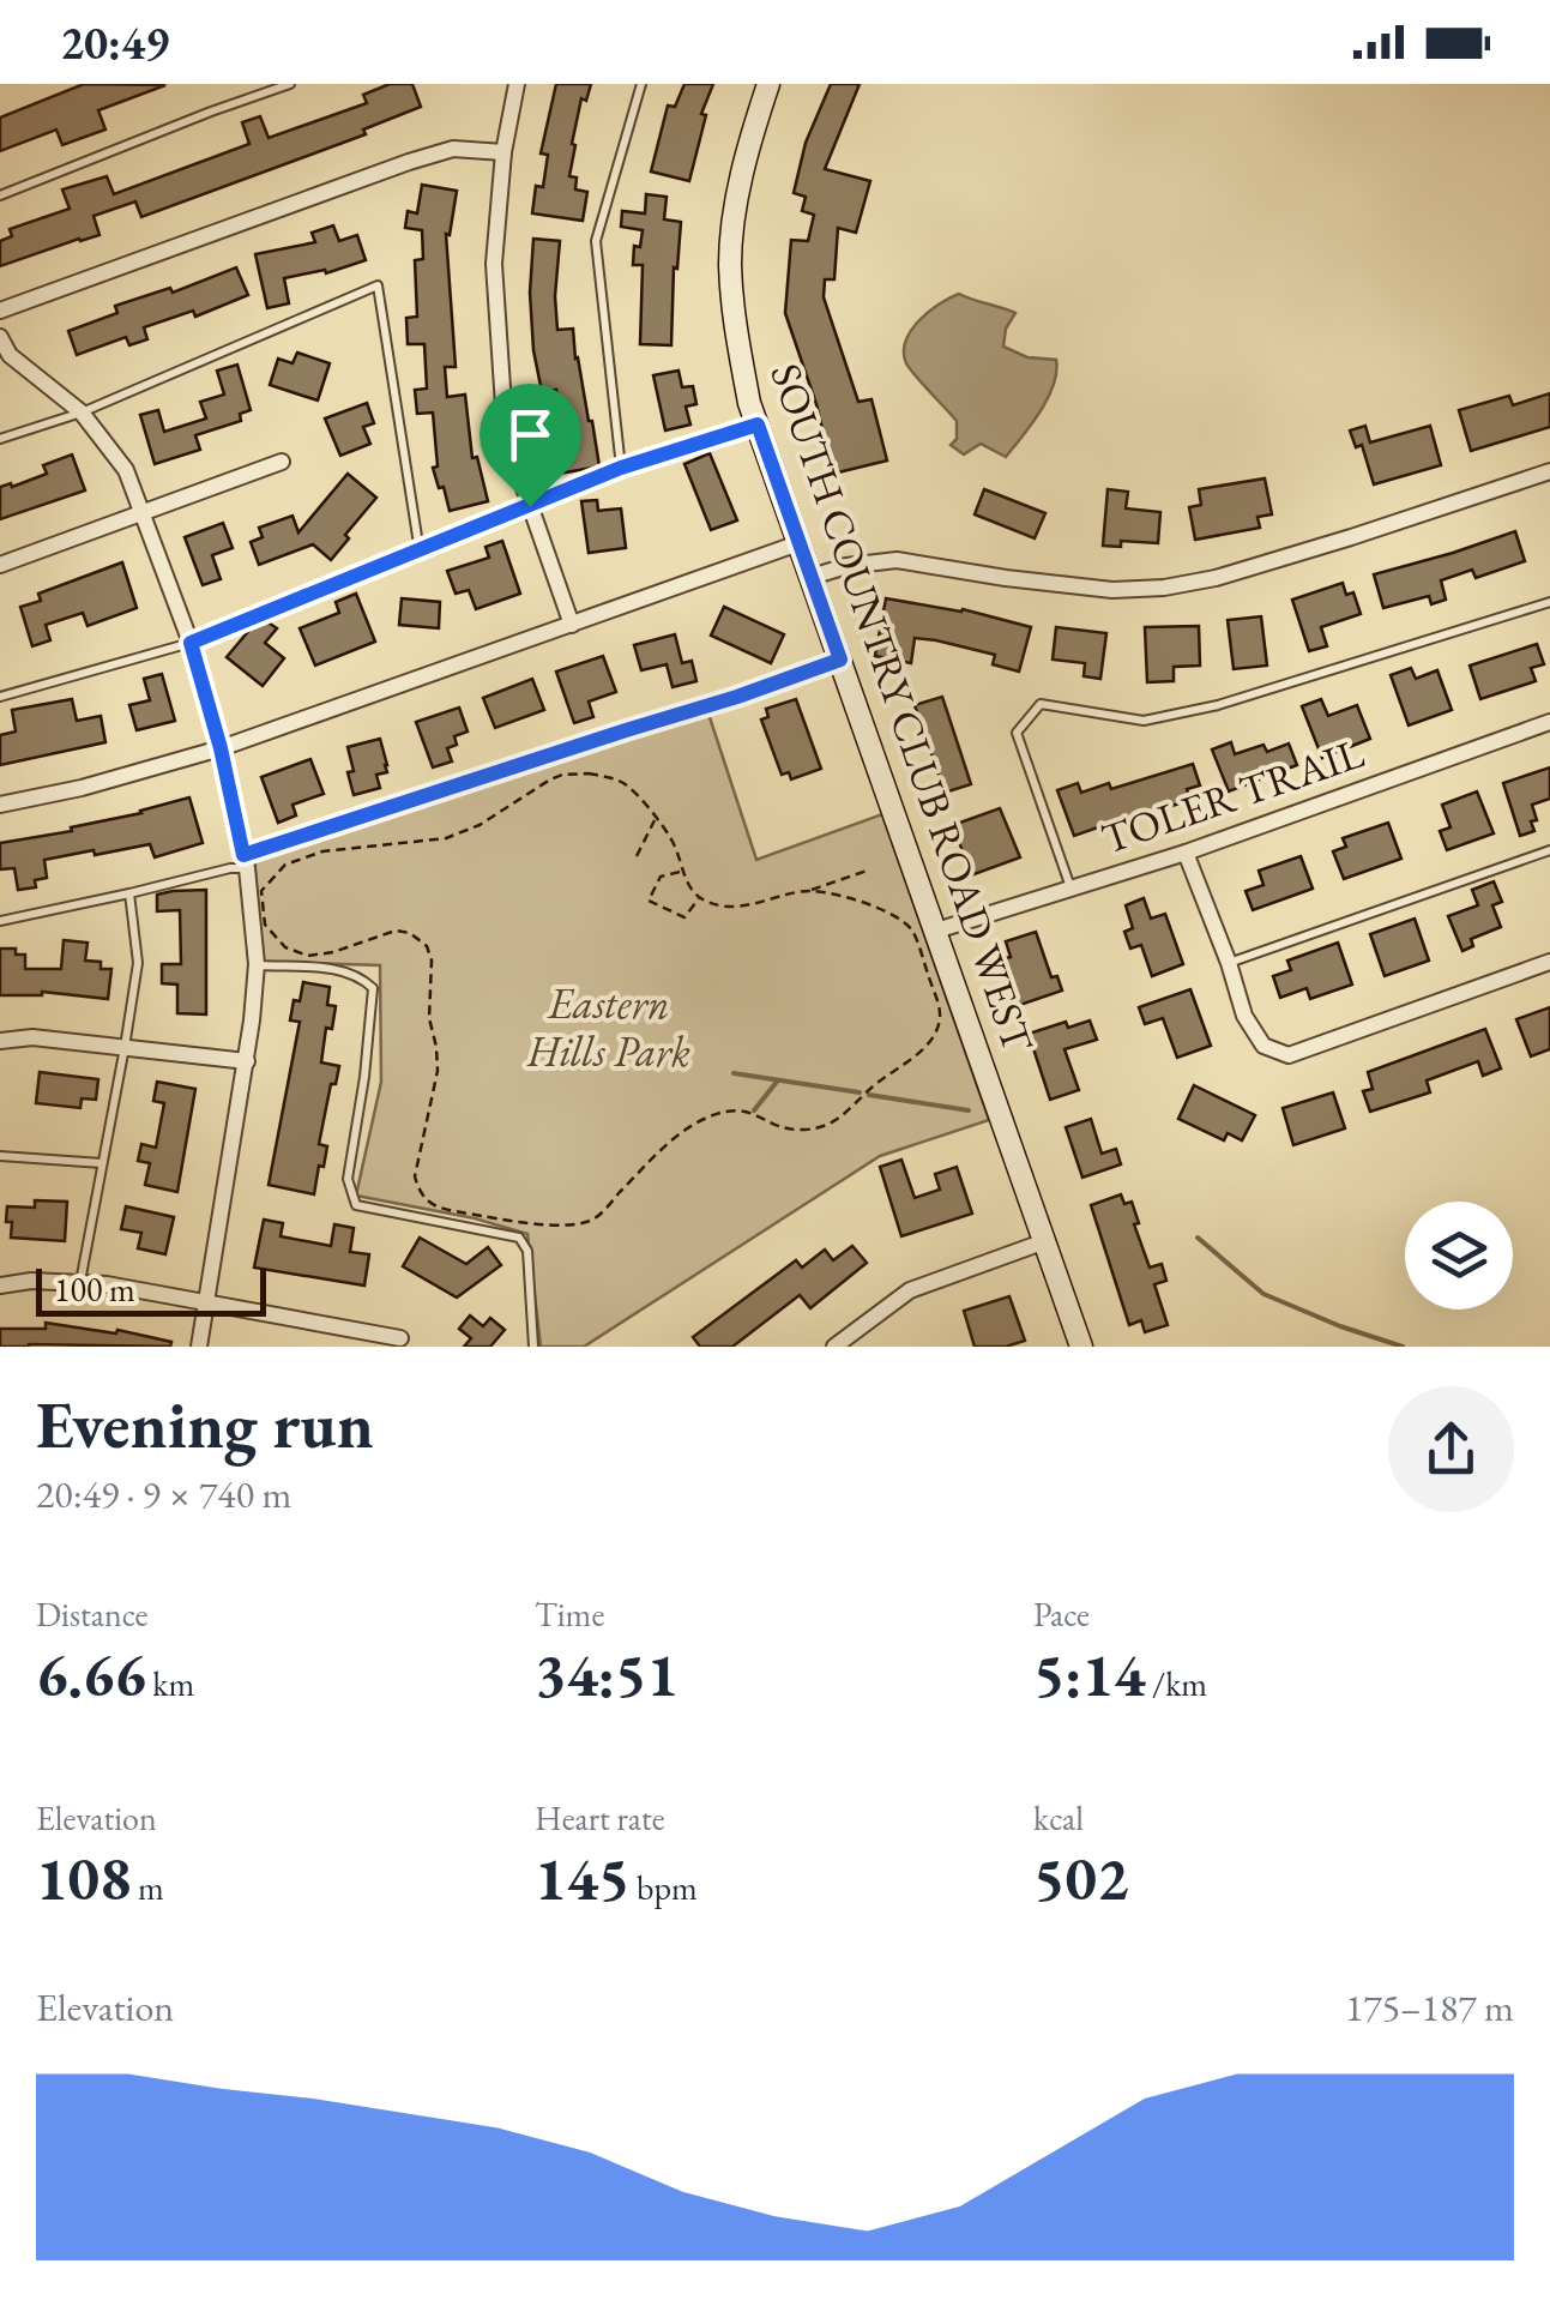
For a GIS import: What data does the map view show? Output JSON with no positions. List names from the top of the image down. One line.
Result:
{"streets":{"street":["SOUTH COUNTRY CLUB ROAD WEST","TOLER TRAIL"]},"crossings":[["SOUTH COUNTRY CLUB ROAD WEST","TOLER TRAIL"]],"parks":["Eastern Hills Park"],"scale_bar":"100 m","page":{"status":"20:49","scale":"100 m","heading":["Evening run","20:49 · 9 × 740 m"],"stats":[["Distance","6.66 km"],["Time","34:51"],["Pace","5:14 /km"],["Elevation","108 m"],["Heart rate","145 bpm"],["kcal","502"]],"chart":["Elevation","175–187 m"]}}
